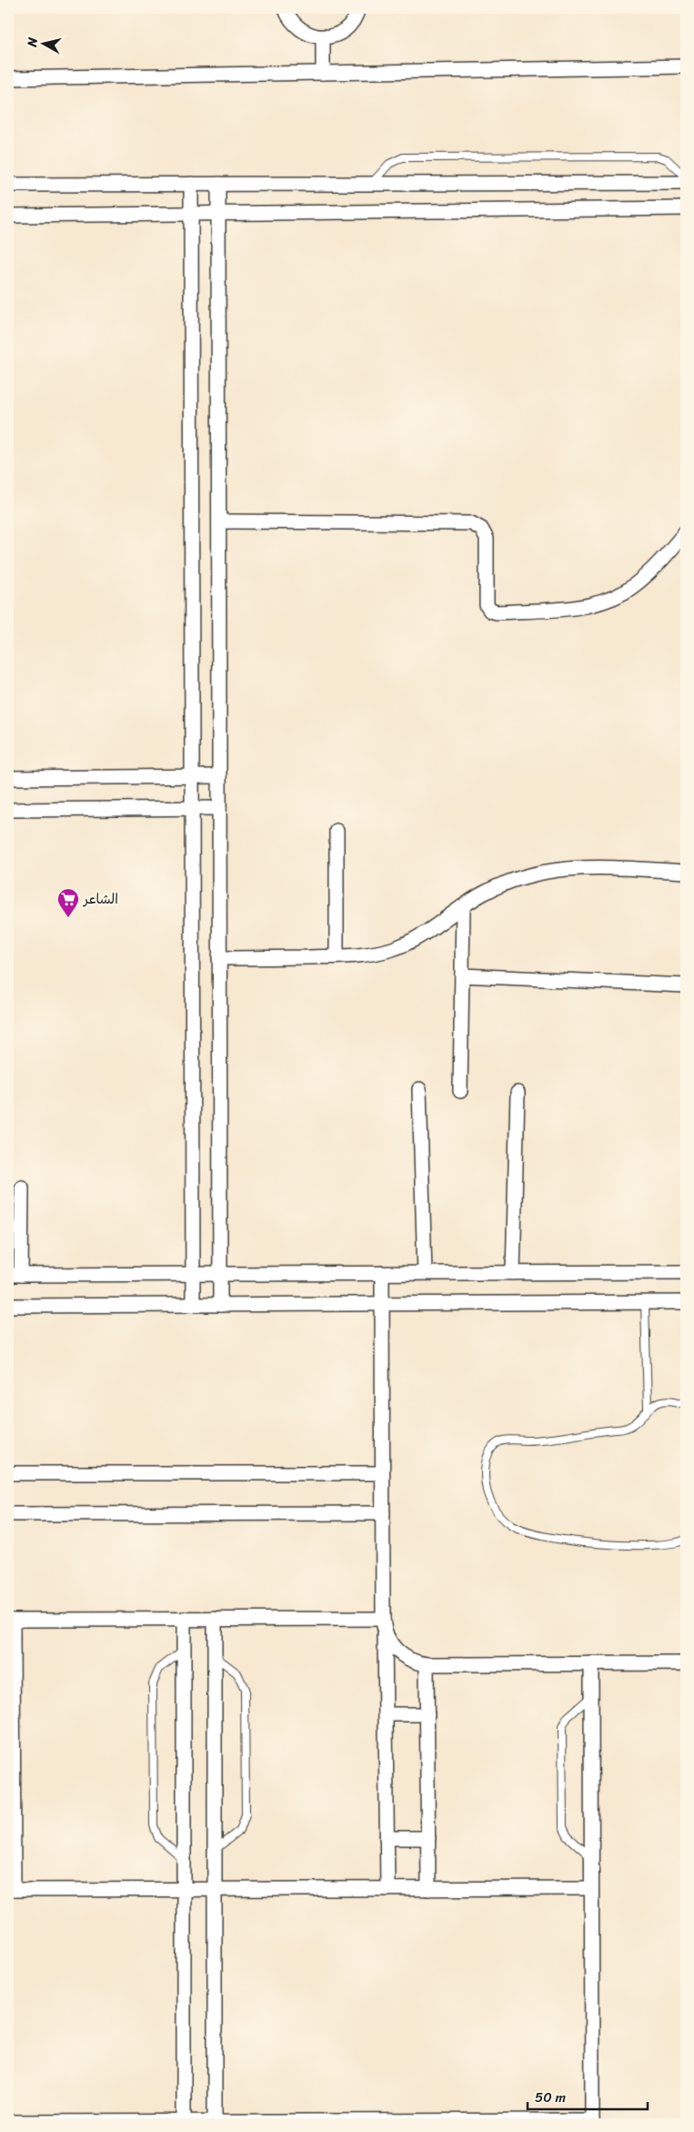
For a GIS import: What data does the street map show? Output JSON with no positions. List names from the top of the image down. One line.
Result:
{"places":{"supermarket":["الشاعر"]},"scale_bar":"50 m","north":"left"}
